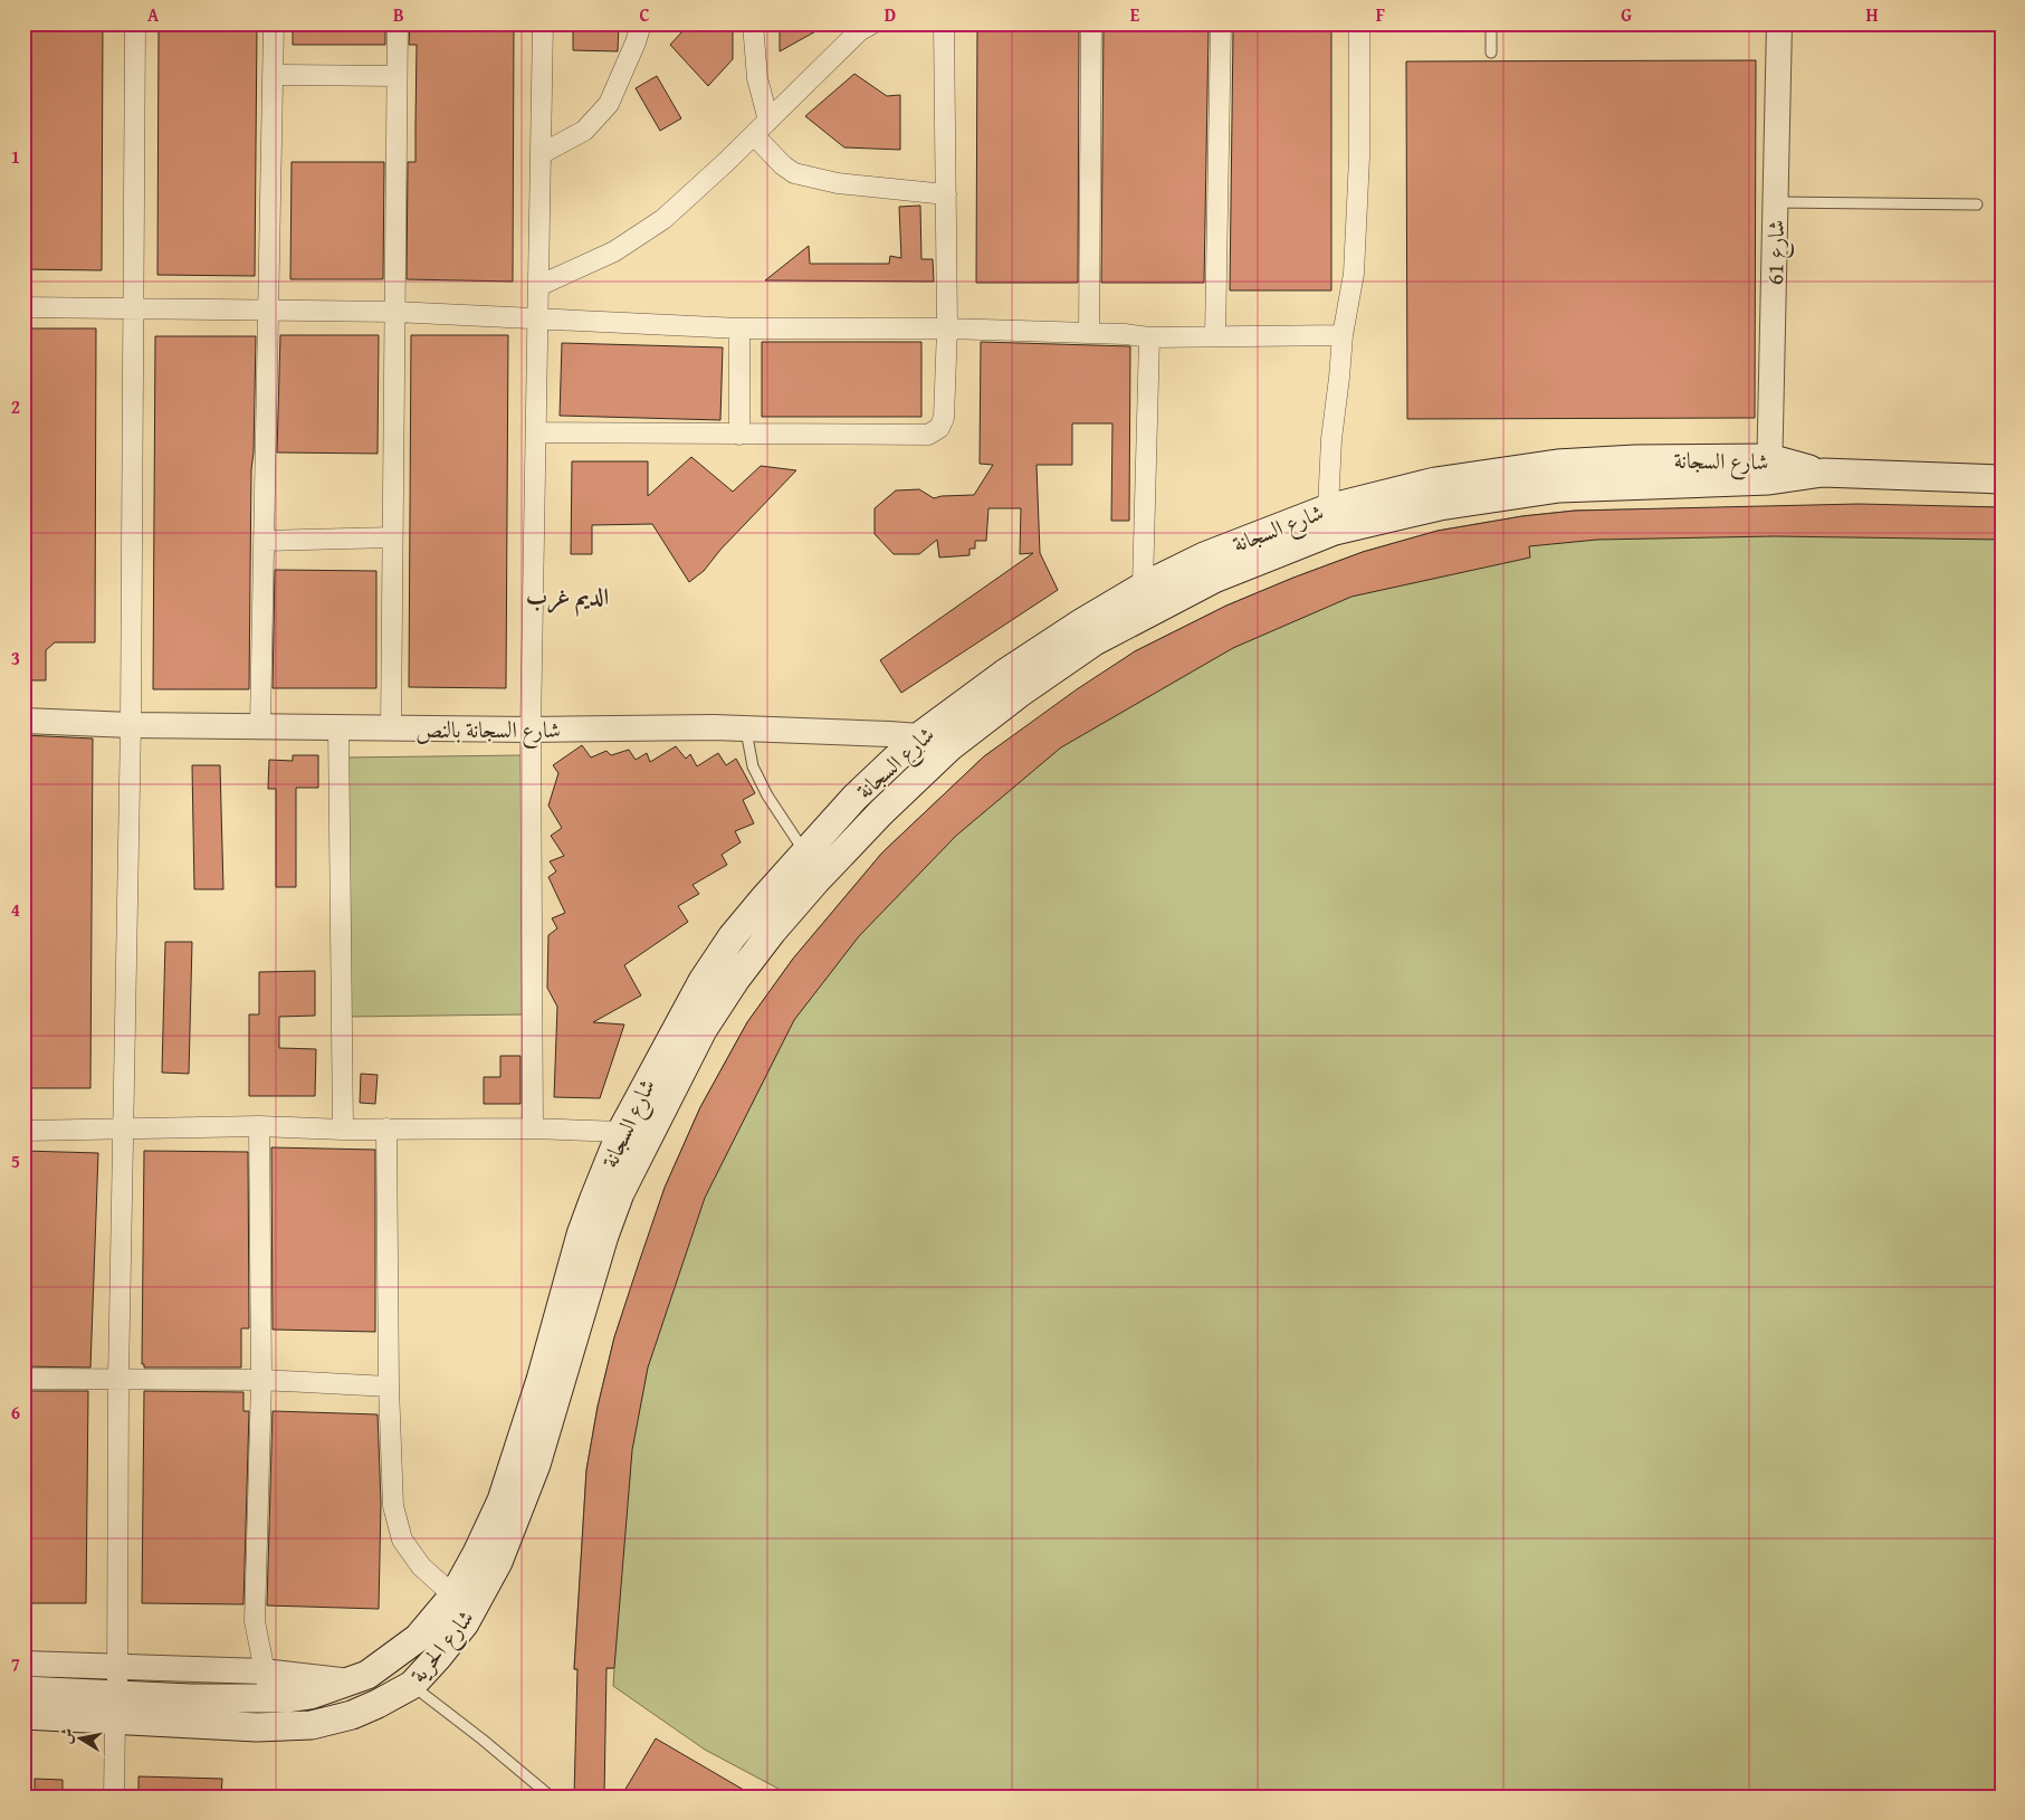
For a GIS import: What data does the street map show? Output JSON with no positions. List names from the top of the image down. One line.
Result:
{"streets":{"main road":["شارع السجانة","شارع الحرية"],"street":["شارع 61","شارع السجانة بالنص"]},"crossings":[["شارع 61","شارع السجانة"],["شارع السجانة","شارع السجانة بالنص"],["شارع السجانة","شارع الحرية"]],"districts":["الديم غرب"],"north":"left","grid":{"columns":["A","B","C","D","E","F","G","H"],"rows":["1","2","3","4","5","6","7"]}}
